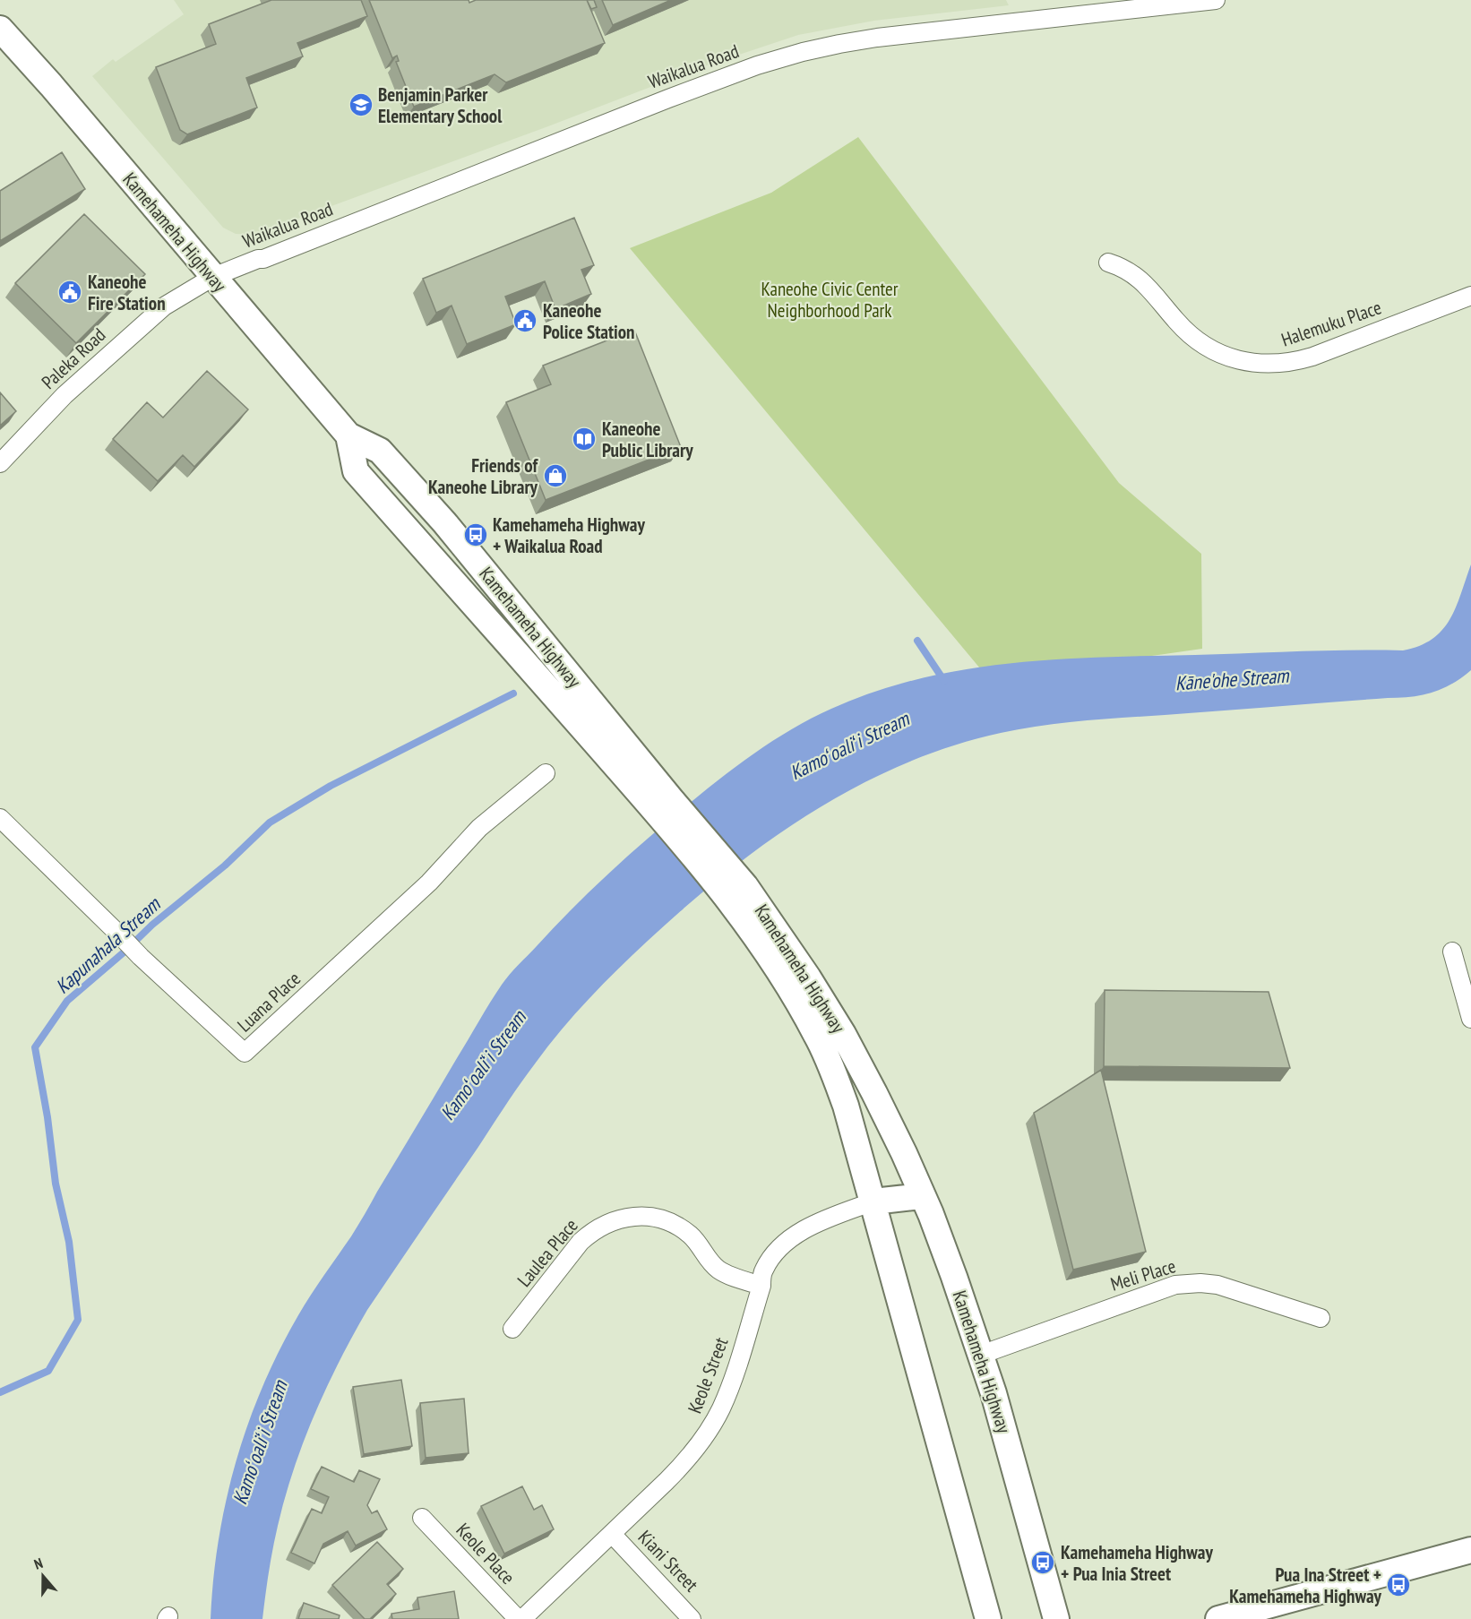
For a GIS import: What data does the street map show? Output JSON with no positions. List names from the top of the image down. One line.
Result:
{"streets":{"main road":["Kamehameha Highway"],"street":["Waikalua Road","Halemuku Place","Paleka Road","Luana Place","Laulea Place","Meli Place","Keole Street","Keole Place","Kiani Street"]},"crossings":[["Waikalua Road","Kamehameha Highway"],["Waikalua Road","Paleka Road"],["Kamehameha Highway","Paleka Road"],["Kamehameha Highway","Meli Place"],["Kamehameha Highway","Keole Street"],["Laulea Place","Keole Street"],["Keole Street","Kiani Street"]],"water":["Kāne'ohe Stream","Kamoʻoaliʻi Stream","Kapunahala Stream"],"parks":["Kaneohe Civic Center Neighborhood Park"],"places":{"school or university":["Benjamin Parker Elementary School"],"public building":["Kaneohe Fire Station","Kaneohe Police Station"],"library":["Kaneohe Public Library"],"shop":["Friends of Kaneohe Library"],"bus stop":["Kamehameha Highway + Waikalua Road","Kamehameha Highway + Pua Inia Street","Pua Ina Street + Kamehameha Highway"]},"north":"top"}
